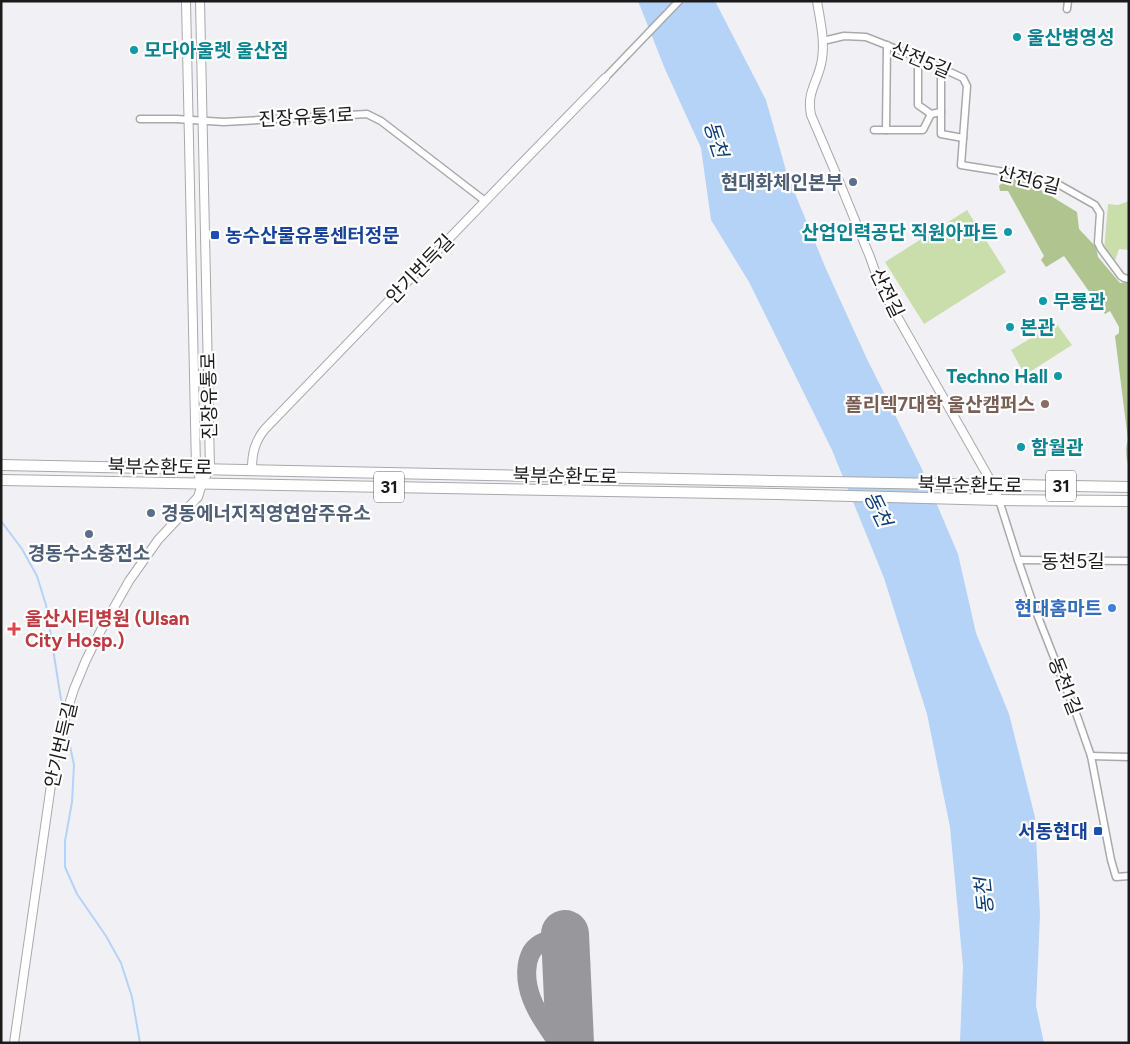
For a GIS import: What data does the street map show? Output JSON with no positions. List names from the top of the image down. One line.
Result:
{"streets":{"main road":["북부순환도로","31"],"street":["산전5길","진장유통1로","산전6길","안기번득길","산전길","진장유통로","동천5길","동천1길"]},"crossings":[["산전5길","산전6길"],["산전5길","산전길"],["진장유통1로","안기번득길"],["진장유통1로","진장유통로"],["안기번득길","진장유통로"],["안기번득길","북부순환도로"],["산전길","북부순환도로"],["산전길","동천1길"],["진장유통로","북부순환도로"],["북부순환도로","동천1길"],["동천5길","동천1길"]],"water":["동천"],"places":{"other":["울산병영성","모다아울렛 울산점","현대화체인본부","산업인력공단 직원아파트","무룡관","본관","Techno Hall","폴리텍7대학 울산캠퍼스","함월관","경동에너지직영연암주유소","경동수소충전소","현대홈마트"],"transit":["농수산물유통센터정문","서동현대"],"health":["울산시티병원 (Ulsan City Hosp.)"]}}
